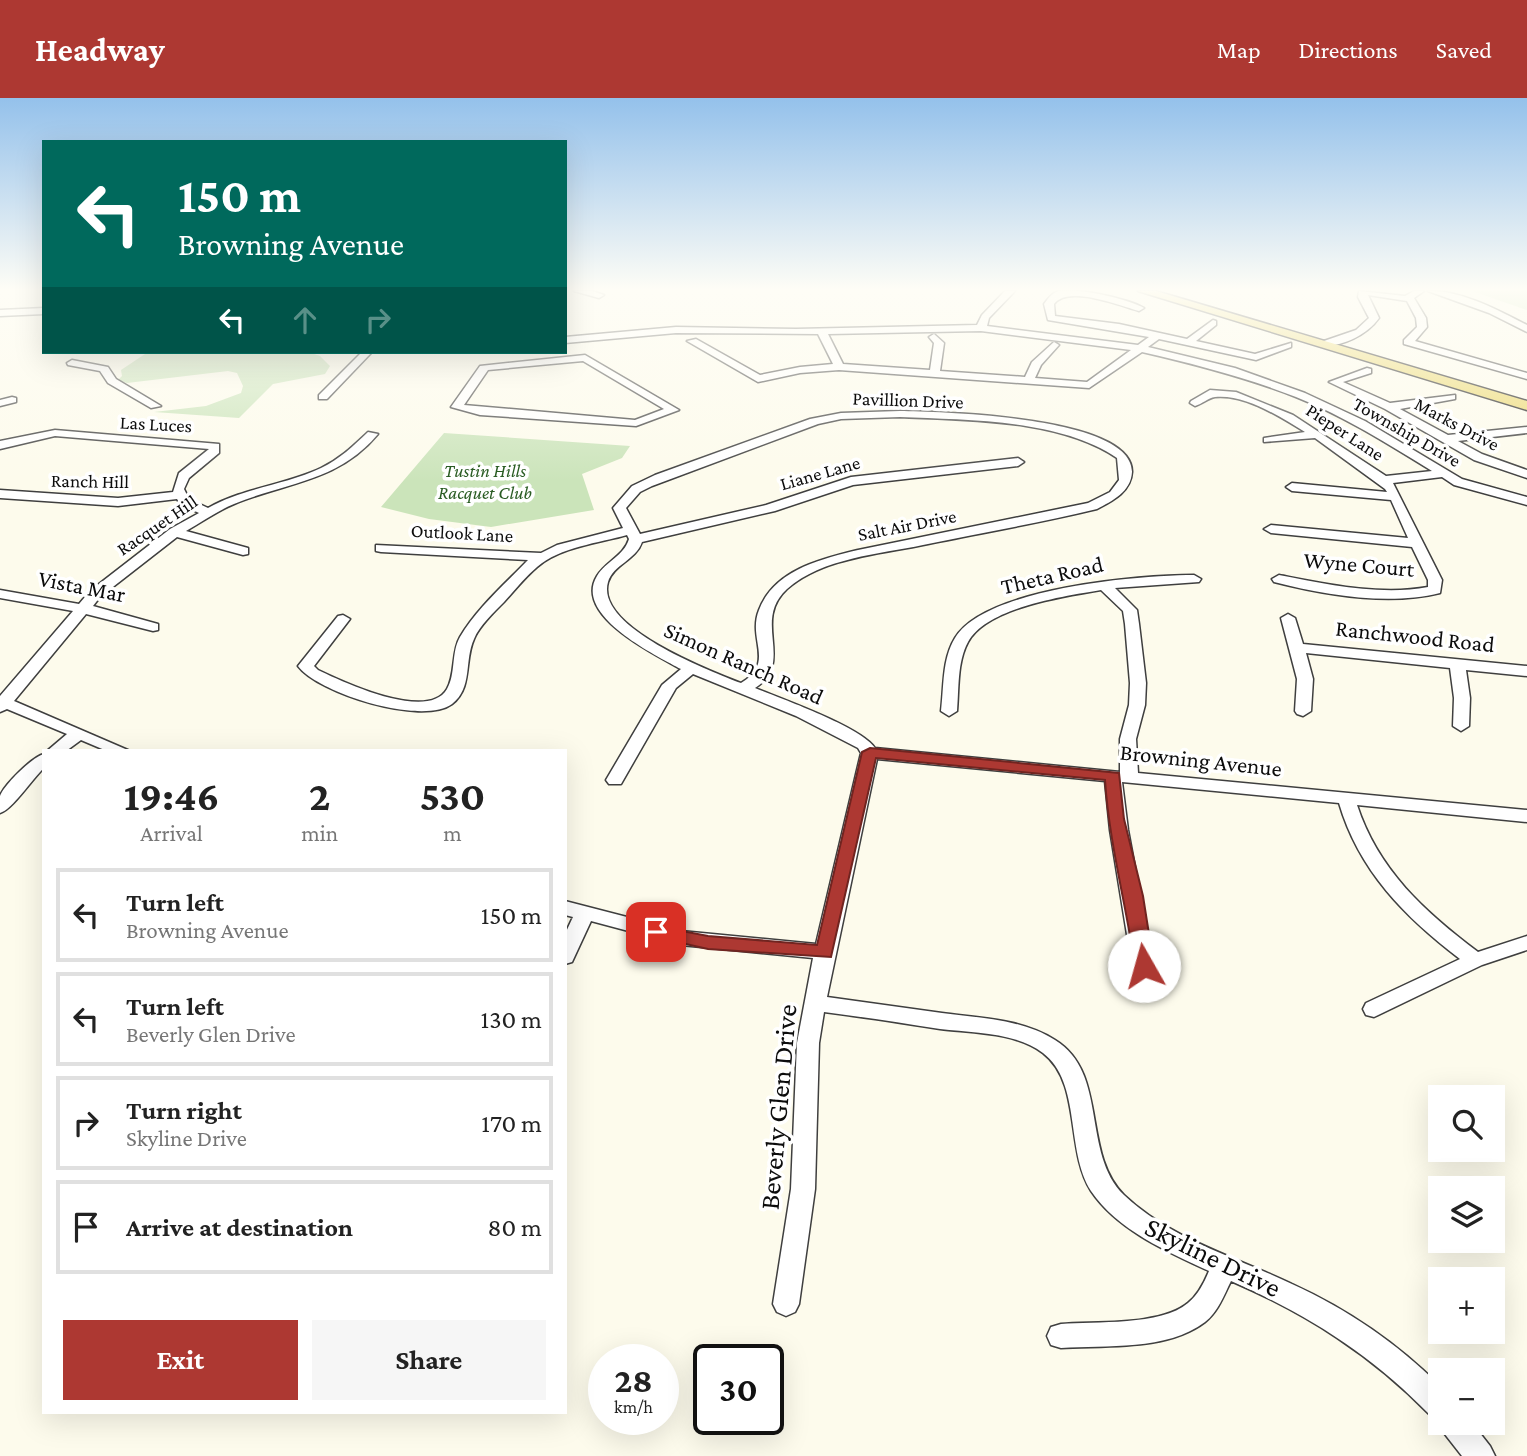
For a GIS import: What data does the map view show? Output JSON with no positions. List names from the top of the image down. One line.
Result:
{"streets":{"street":["Pavillion Drive","Las Luces","Marks Drive","Pieper Lane","Township Drive","Liane Lane","Ranch Hill","Racquet Hill","Salt Air Drive","Outlook Lane","Wyne Court","Theta Road","Vista Mar","Ranchwood Road","Simon Ranch Road","Browning Avenue","Beverly Glen Drive","Skyline Drive"]},"crossings":[["Pavillion Drive","Liane Lane"],["Pavillion Drive","Salt Air Drive"],["Pavillion Drive","Simon Ranch Road"],["Las Luces","Ranch Hill"],["Pieper Lane","Wyne Court"],["Liane Lane","Outlook Lane"],["Liane Lane","Simon Ranch Road"],["Racquet Hill","Vista Mar"],["Salt Air Drive","Simon Ranch Road"],["Simon Ranch Road","Browning Avenue"],["Simon Ranch Road","Beverly Glen Drive"],["Browning Avenue","Beverly Glen Drive"],["Beverly Glen Drive","Skyline Drive"]],"parks":["Tustin Hills Racquet Club"],"page":{"header":"Headway","nav":["Map","Directions","Saved"],"turn":["150 m","Browning Avenue"],"eta":["19:46","Arrival","2","min","530","m"],"list":[{"name":"Turn left","note":"Browning Avenue","value":"150 m"},{"name":"Turn left","note":"Beverly Glen Drive","value":"130 m"},{"name":"Turn right","note":"Skyline Drive","value":"170 m"},{"name":"Arrive at destination","value":"80 m"}],"map_buttons":["+","−"],"buttons":["Exit","Share"],"speed":"28 km/h","limit":"30"}}
